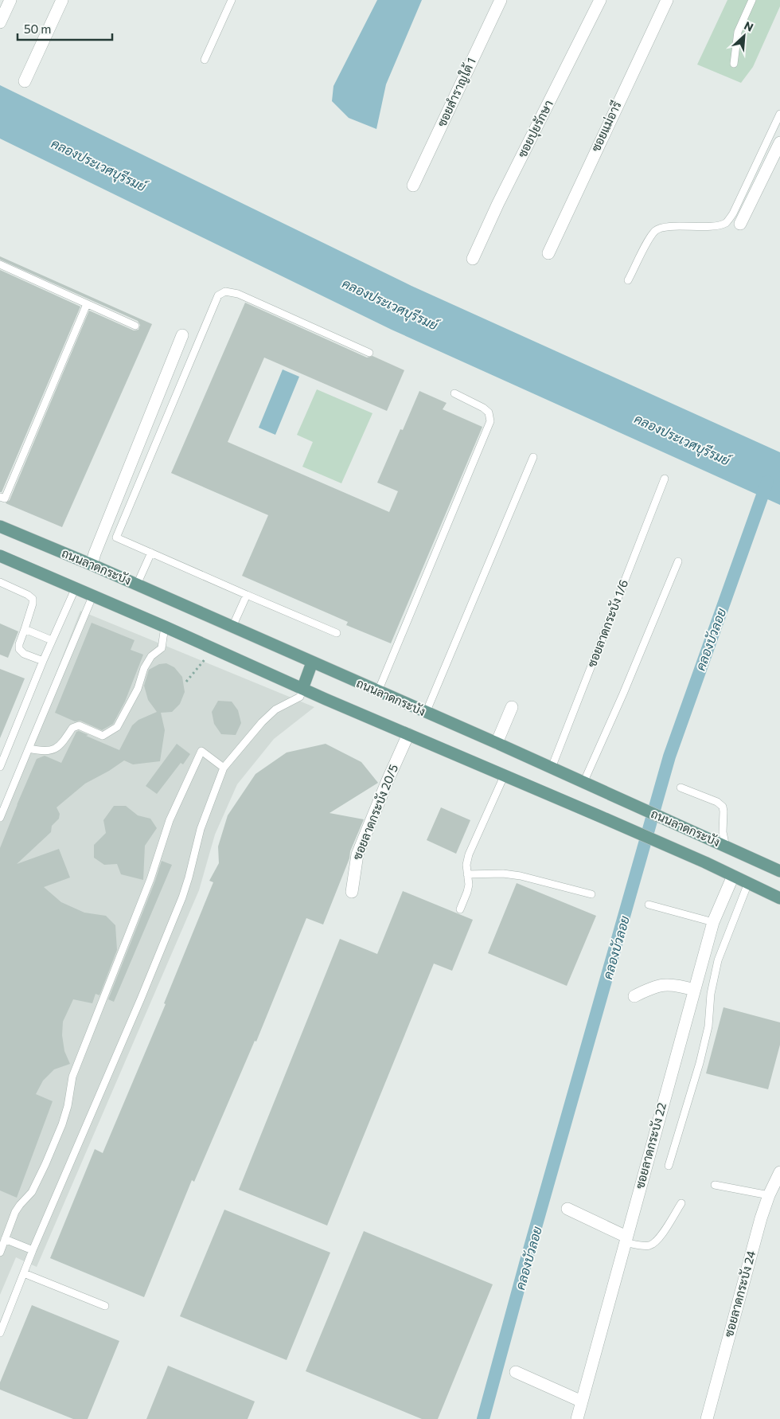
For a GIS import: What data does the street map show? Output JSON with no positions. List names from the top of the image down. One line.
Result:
{"streets":{"main road":["ถนนลาดกระบัง"],"street":["ซอยสำราญใต้ 1","ซอยแม่อารี","ซอยปุยรักษา","ซอยลาดกระบัง 20/5","ซอยลาดกระบัง 22","ซอยลาดกระบัง 24"],"lane":["ซอยลาดกระบัง 1/6"]},"crossings":[["ถนนลาดกระบัง","ซอยลาดกระบัง 1/6"],["ถนนลาดกระบัง","ซอยลาดกระบัง 20/5"],["ถนนลาดกระบัง","ซอยลาดกระบัง 22"]],"water":["คลองประเวศบุรีรมย์","คลองบัวลอย"],"scale_bar":"50 m","north":"top right"}
